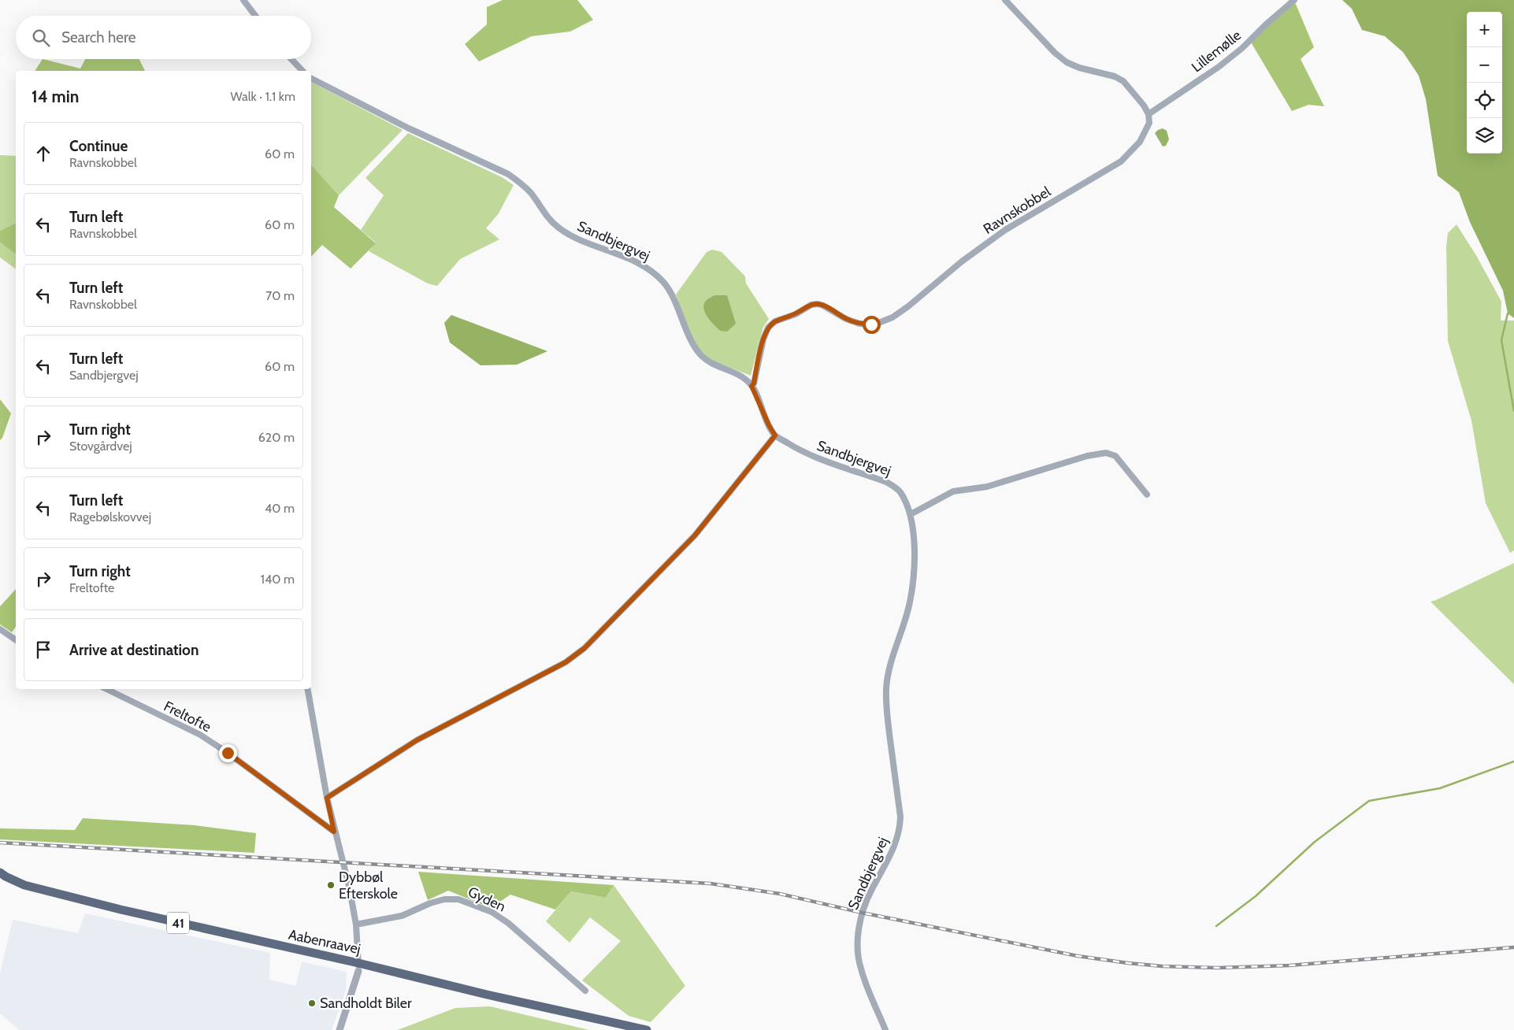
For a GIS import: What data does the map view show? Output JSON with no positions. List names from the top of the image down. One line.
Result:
{"streets":{"main road":["41","Aabenraavej"],"street":["Lillemølle","Ravnskobbel","Sandbjergvej","Freltofte","Gyden"]},"crossings":[["Lillemølle","Ravnskobbel"],["Ravnskobbel","Sandbjergvej"]],"places":["Dybbøl Efterskole","Sandholdt Biler"],"page":{"map_buttons":["+","−"],"search":"Search here","heading":["14 min","Walk · 1.1 km"],"list":[["Continue","Ravnskobbel","60 m"],["Turn left","Ravnskobbel","60 m"],["Turn left","Ravnskobbel","70 m"],["Turn left","Sandbjergvej","60 m"],["Turn right","Stovgårdvej","620 m"],["Turn left","Ragebølskovvej","40 m"],["Turn right","Freltofte","140 m"],"Arrive at destination"]}}
